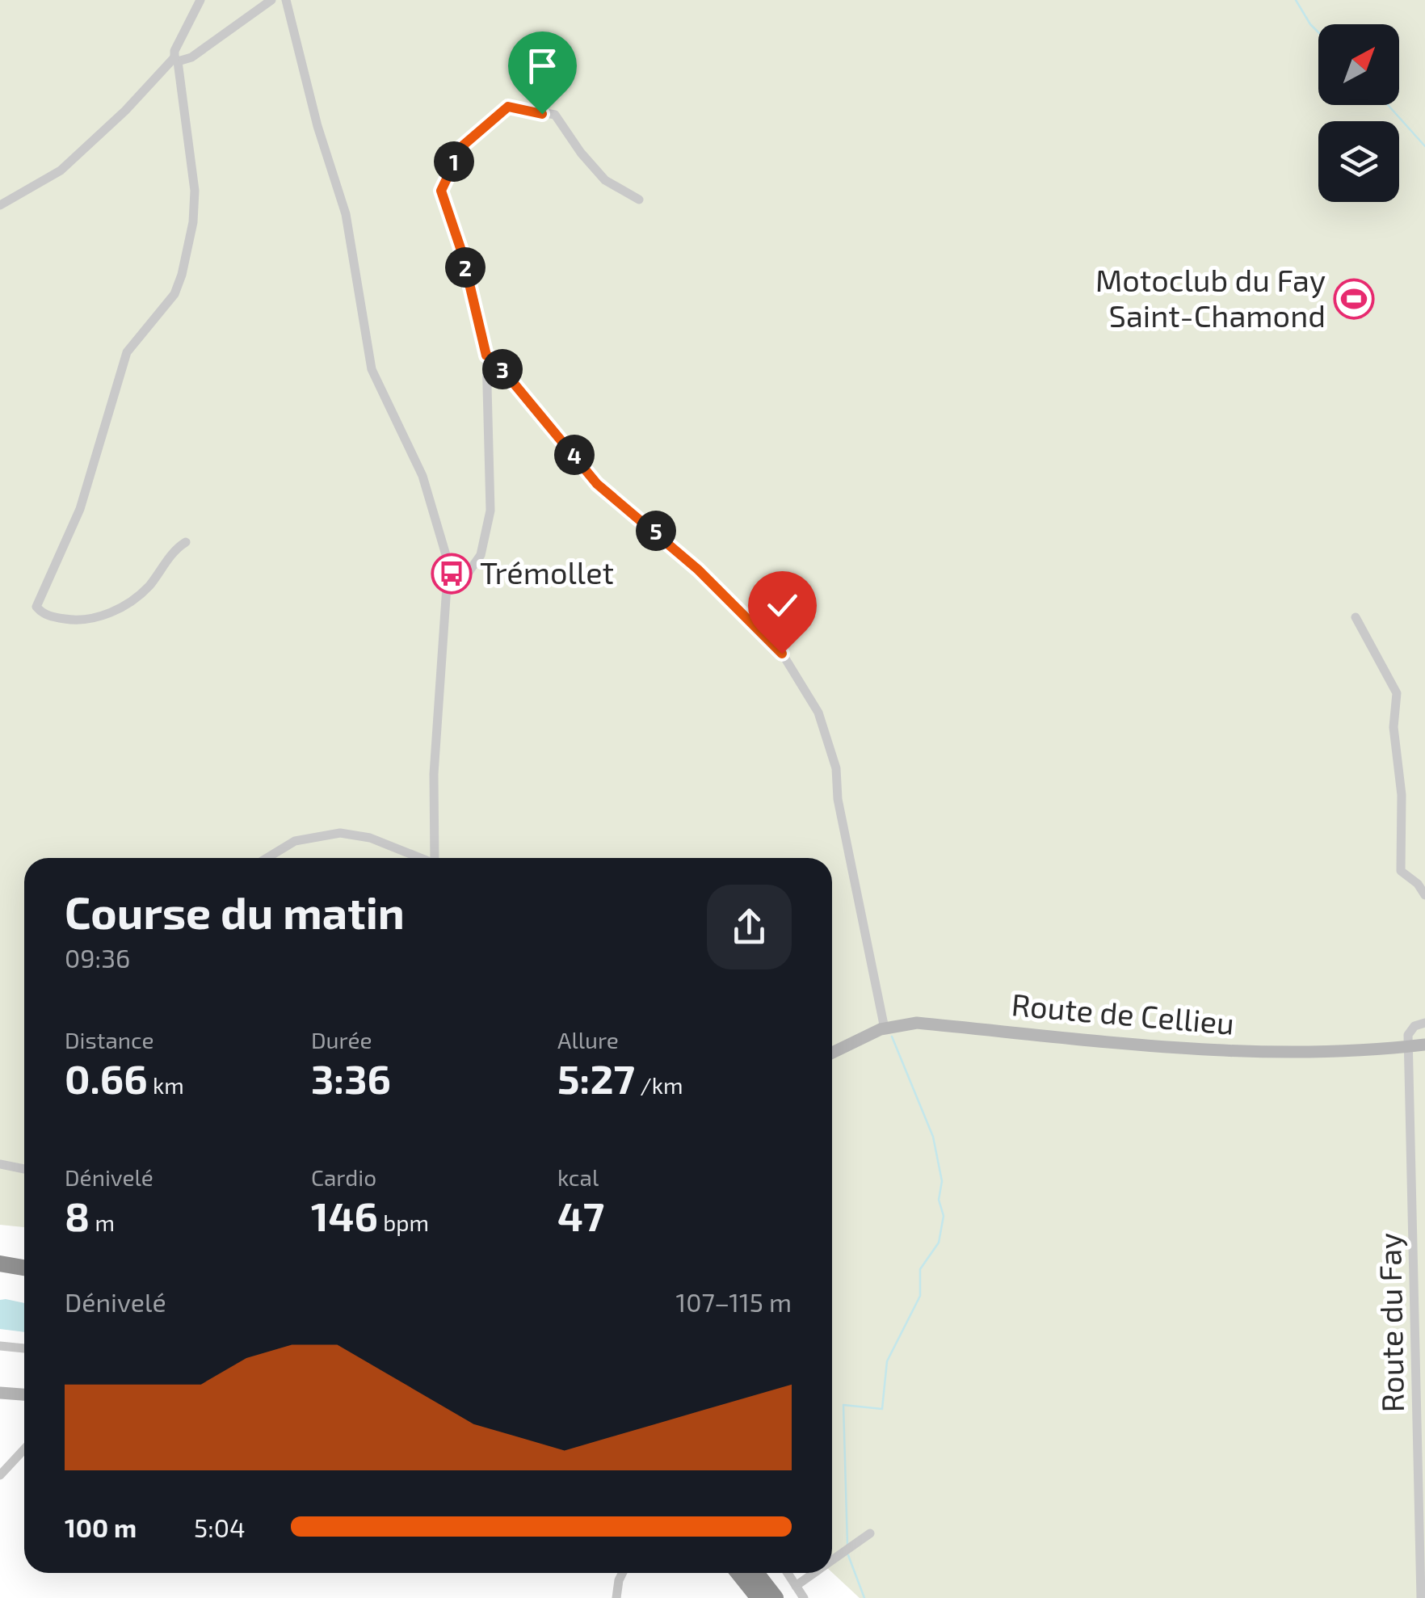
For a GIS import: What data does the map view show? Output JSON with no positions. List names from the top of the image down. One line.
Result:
{"streets":{"main road":["Route de Cellieu"],"street":["Route du Fay"]},"crossings":[["Route de Cellieu","Route du Fay"]],"places":{"sports":["Motoclub du Fay Saint-Chamond"],"bus stop":["Trémollet"]},"north":"top right","page":{"pins":["1","2","3","4","5"],"heading":["Course du matin","09:36"],"stats":[["Distance","0.66 km"],["Durée","3:36"],["Allure","5:27 /km"],["Dénivelé","8 m"],["Cardio","146 bpm"],["kcal","47"]],"chart":["Dénivelé","107–115 m"],"list":[{"name":"100 m","note":"5:04"}]}}
